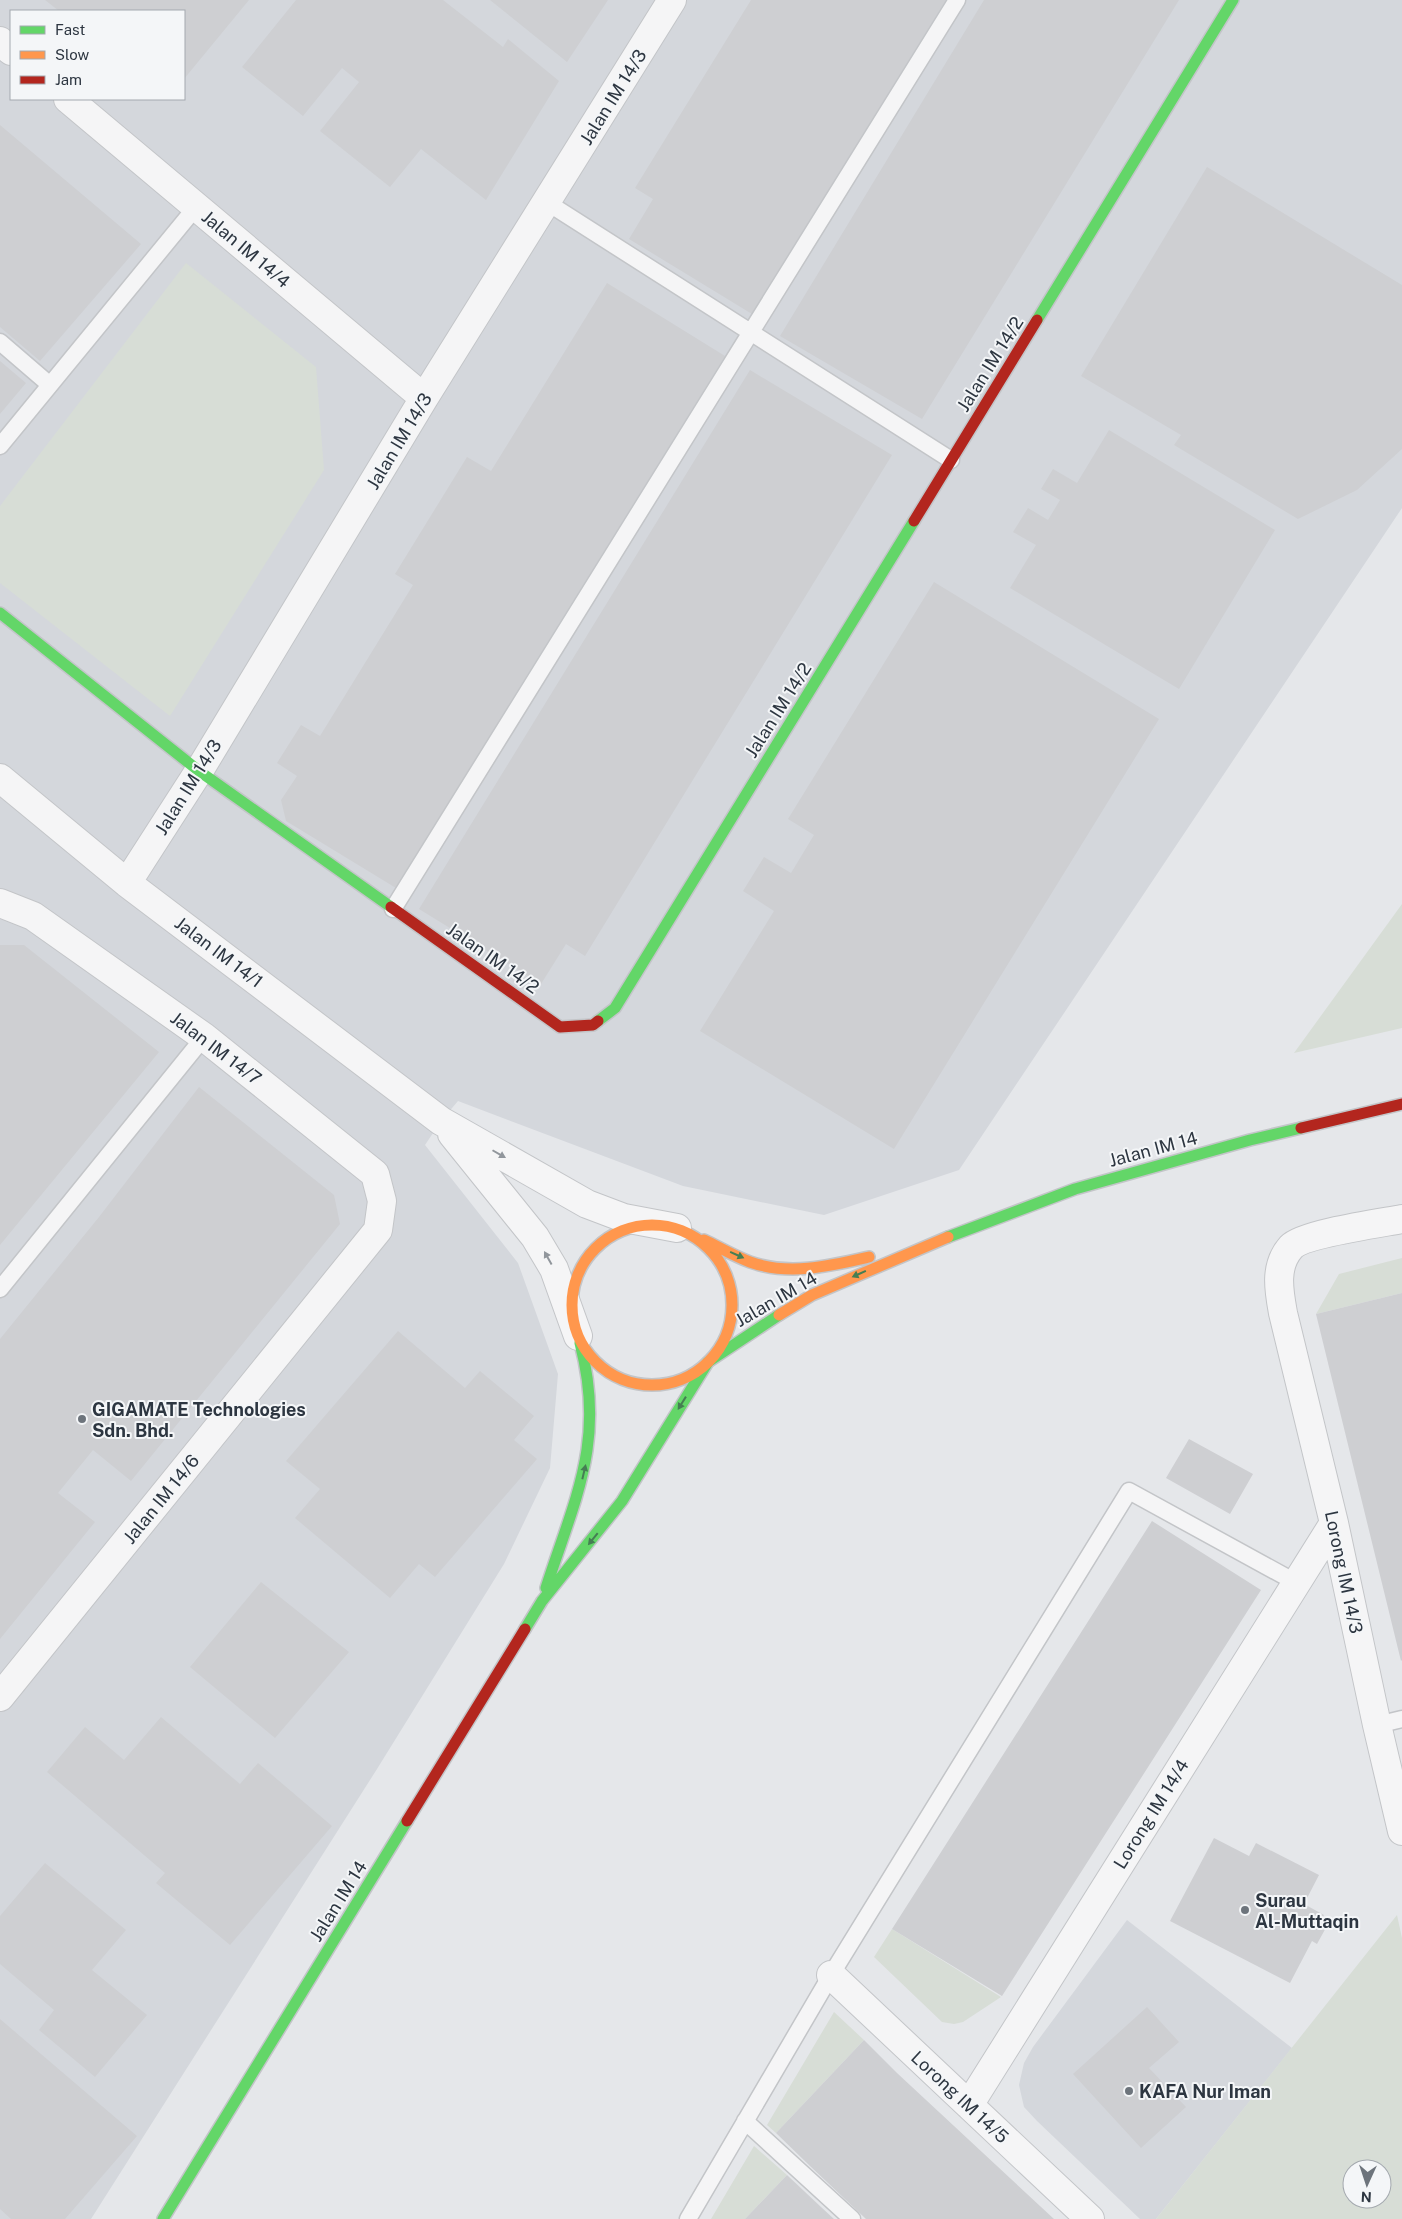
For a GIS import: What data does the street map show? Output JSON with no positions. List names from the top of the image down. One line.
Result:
{"streets":{"street":["Jalan IM 14/3","Jalan IM 14/4","Jalan IM 14/2","Jalan IM 14/1","Jalan IM 14/7","Jalan IM 14","Jalan IM 14/6","Lorong IM 14/3","Lorong IM 14/4","Lorong IM 14/5"]},"crossings":[["Jalan IM 14/3","Jalan IM 14/4"],["Jalan IM 14/3","Jalan IM 14/2"],["Jalan IM 14/3","Jalan IM 14/1"],["Jalan IM 14/7","Jalan IM 14/6"],["Lorong IM 14/3","Lorong IM 14/4"],["Lorong IM 14/4","Lorong IM 14/5"]],"places":["GIGAMATE Technologies Sdn. Bhd.","Surau Al-Muttaqin","KAFA Nur Iman"],"legend":["Fast","Slow","Jam"],"north":"bottom"}
